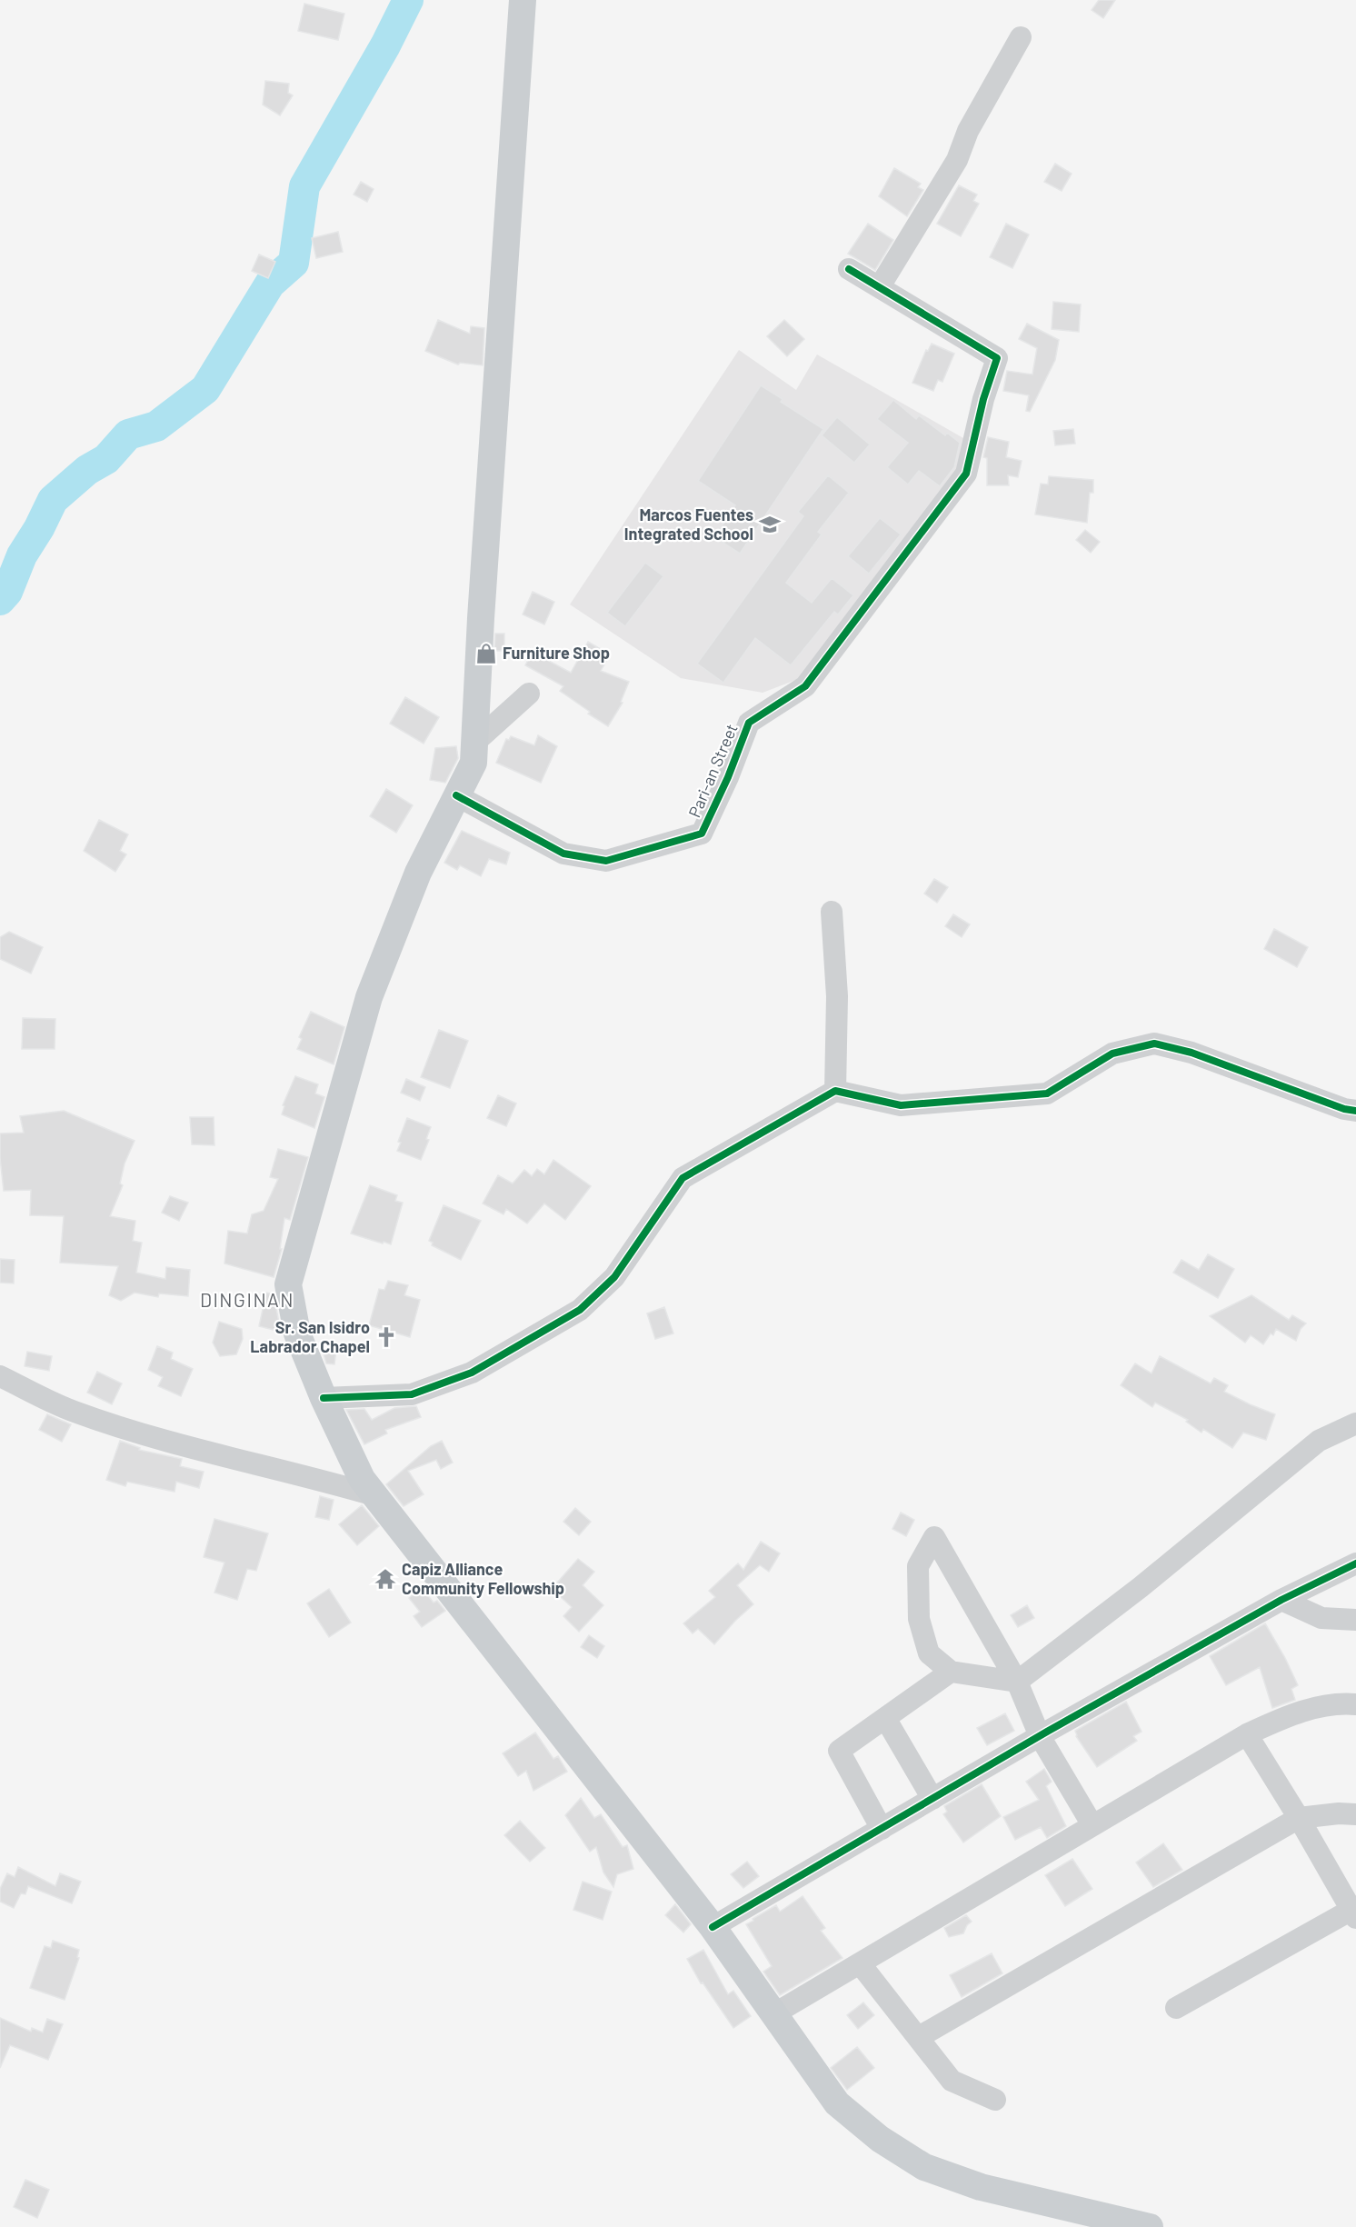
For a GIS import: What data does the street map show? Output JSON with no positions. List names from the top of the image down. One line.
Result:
{"streets":{"street":["Pari-an Street"]},"districts":["DINGINAN"],"places":{"school or university":["Marcos Fuentes Integrated School"],"shop":["Furniture Shop"],"church":["Sr. San Isidro Labrador Chapel"],"temple":["Capiz Alliance Community Fellowship"]}}
